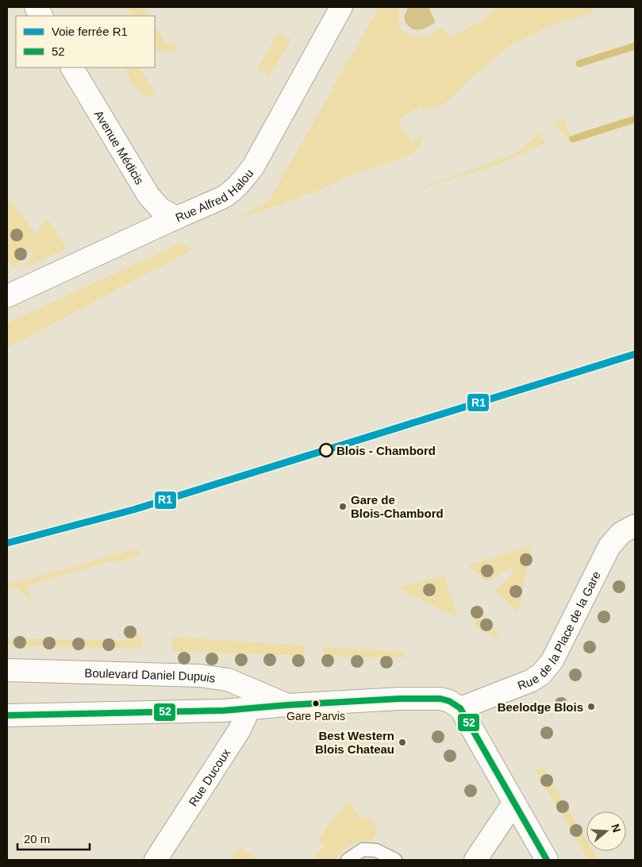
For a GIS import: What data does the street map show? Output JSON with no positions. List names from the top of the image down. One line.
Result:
{"streets":{"street":["Avenue Médicis","Rue Alfred Halou","Rue de la Place de la Gare","Boulevard Daniel Dupuis","Rue Ducoux"]},"crossings":[["Avenue Médicis","Rue Alfred Halou"],["Rue de la Place de la Gare","Boulevard Daniel Dupuis"],["Boulevard Daniel Dupuis","Rue Ducoux"]],"places":["Blois - Chambord","Gare de Blois-Chambord","Gare Parvis","Beelodge Blois","Best Western Blois Chateau"],"lines":["rail line R1","transit line 52"],"legend":["Voie ferrée R1","52"],"scale_bar":"20 m","north":"right"}
